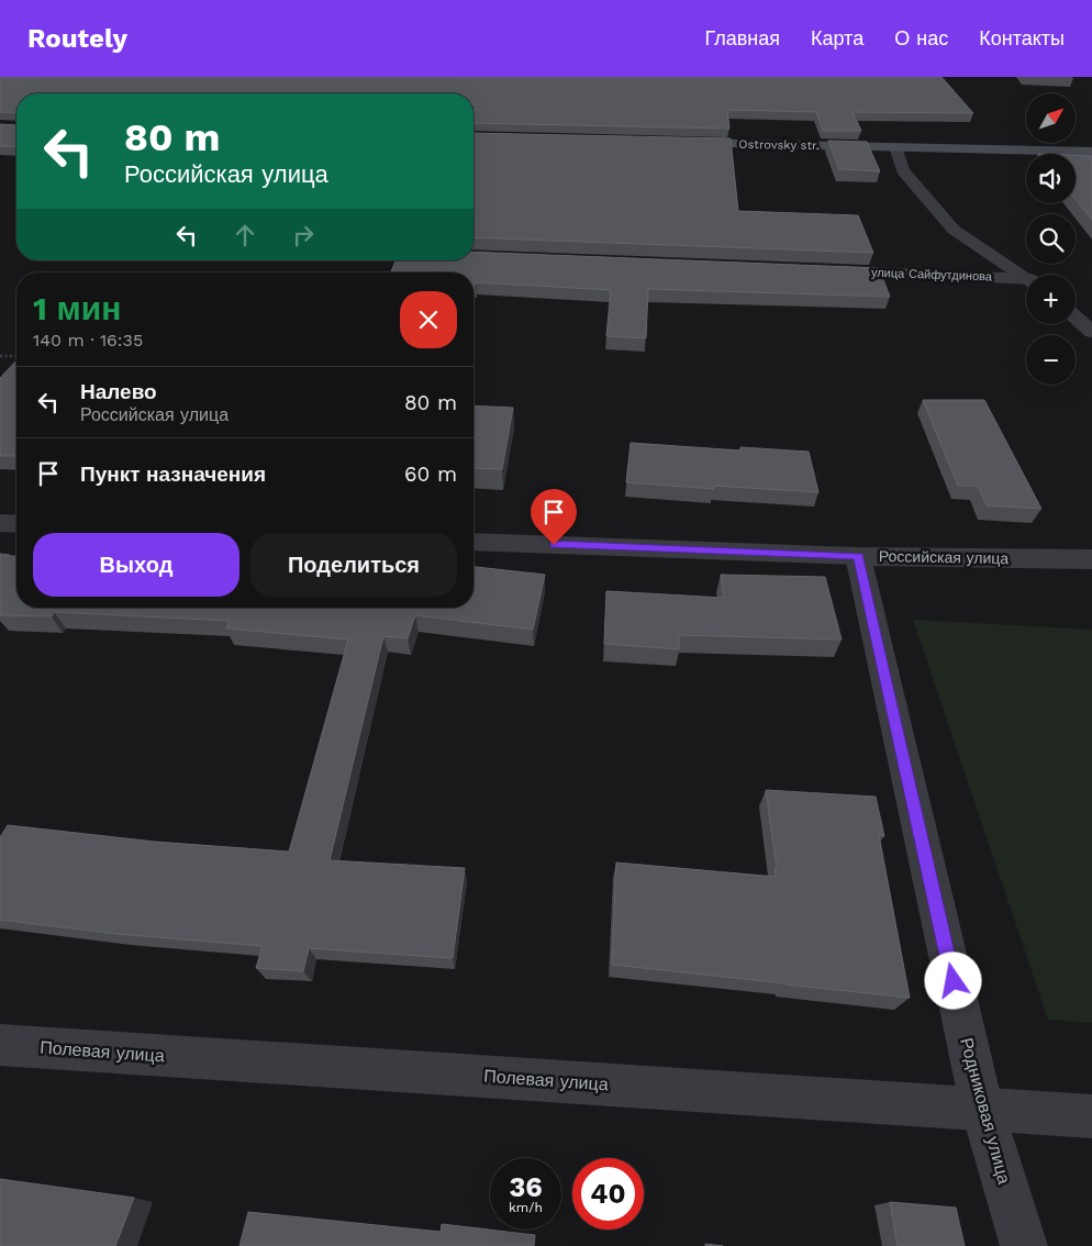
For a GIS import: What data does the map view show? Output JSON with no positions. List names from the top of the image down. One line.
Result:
{"streets":{"main road":["Ostrovsky str."],"street":["улица Сайфутдинова","Российская улица","Полевая улица","Родниковая улица"]},"crossings":[["Российская улица","Родниковая улица"],["Полевая улица","Родниковая улица"]],"north":"top right","page":{"header":"Routely","nav":["Главная","Карта","О нас","Контакты"],"map_buttons":["+","−"],"turn":["80 m","Российская улица"],"heading":["1 мин","140 m · 16:35"],"list":[{"name":"Налево","note":"Российская улица","value":"80 m"},{"name":"Пункт назначения","value":"60 m"}],"buttons":["Выход","Поделиться"],"speed":"36 km/h","limit":"40"}}
